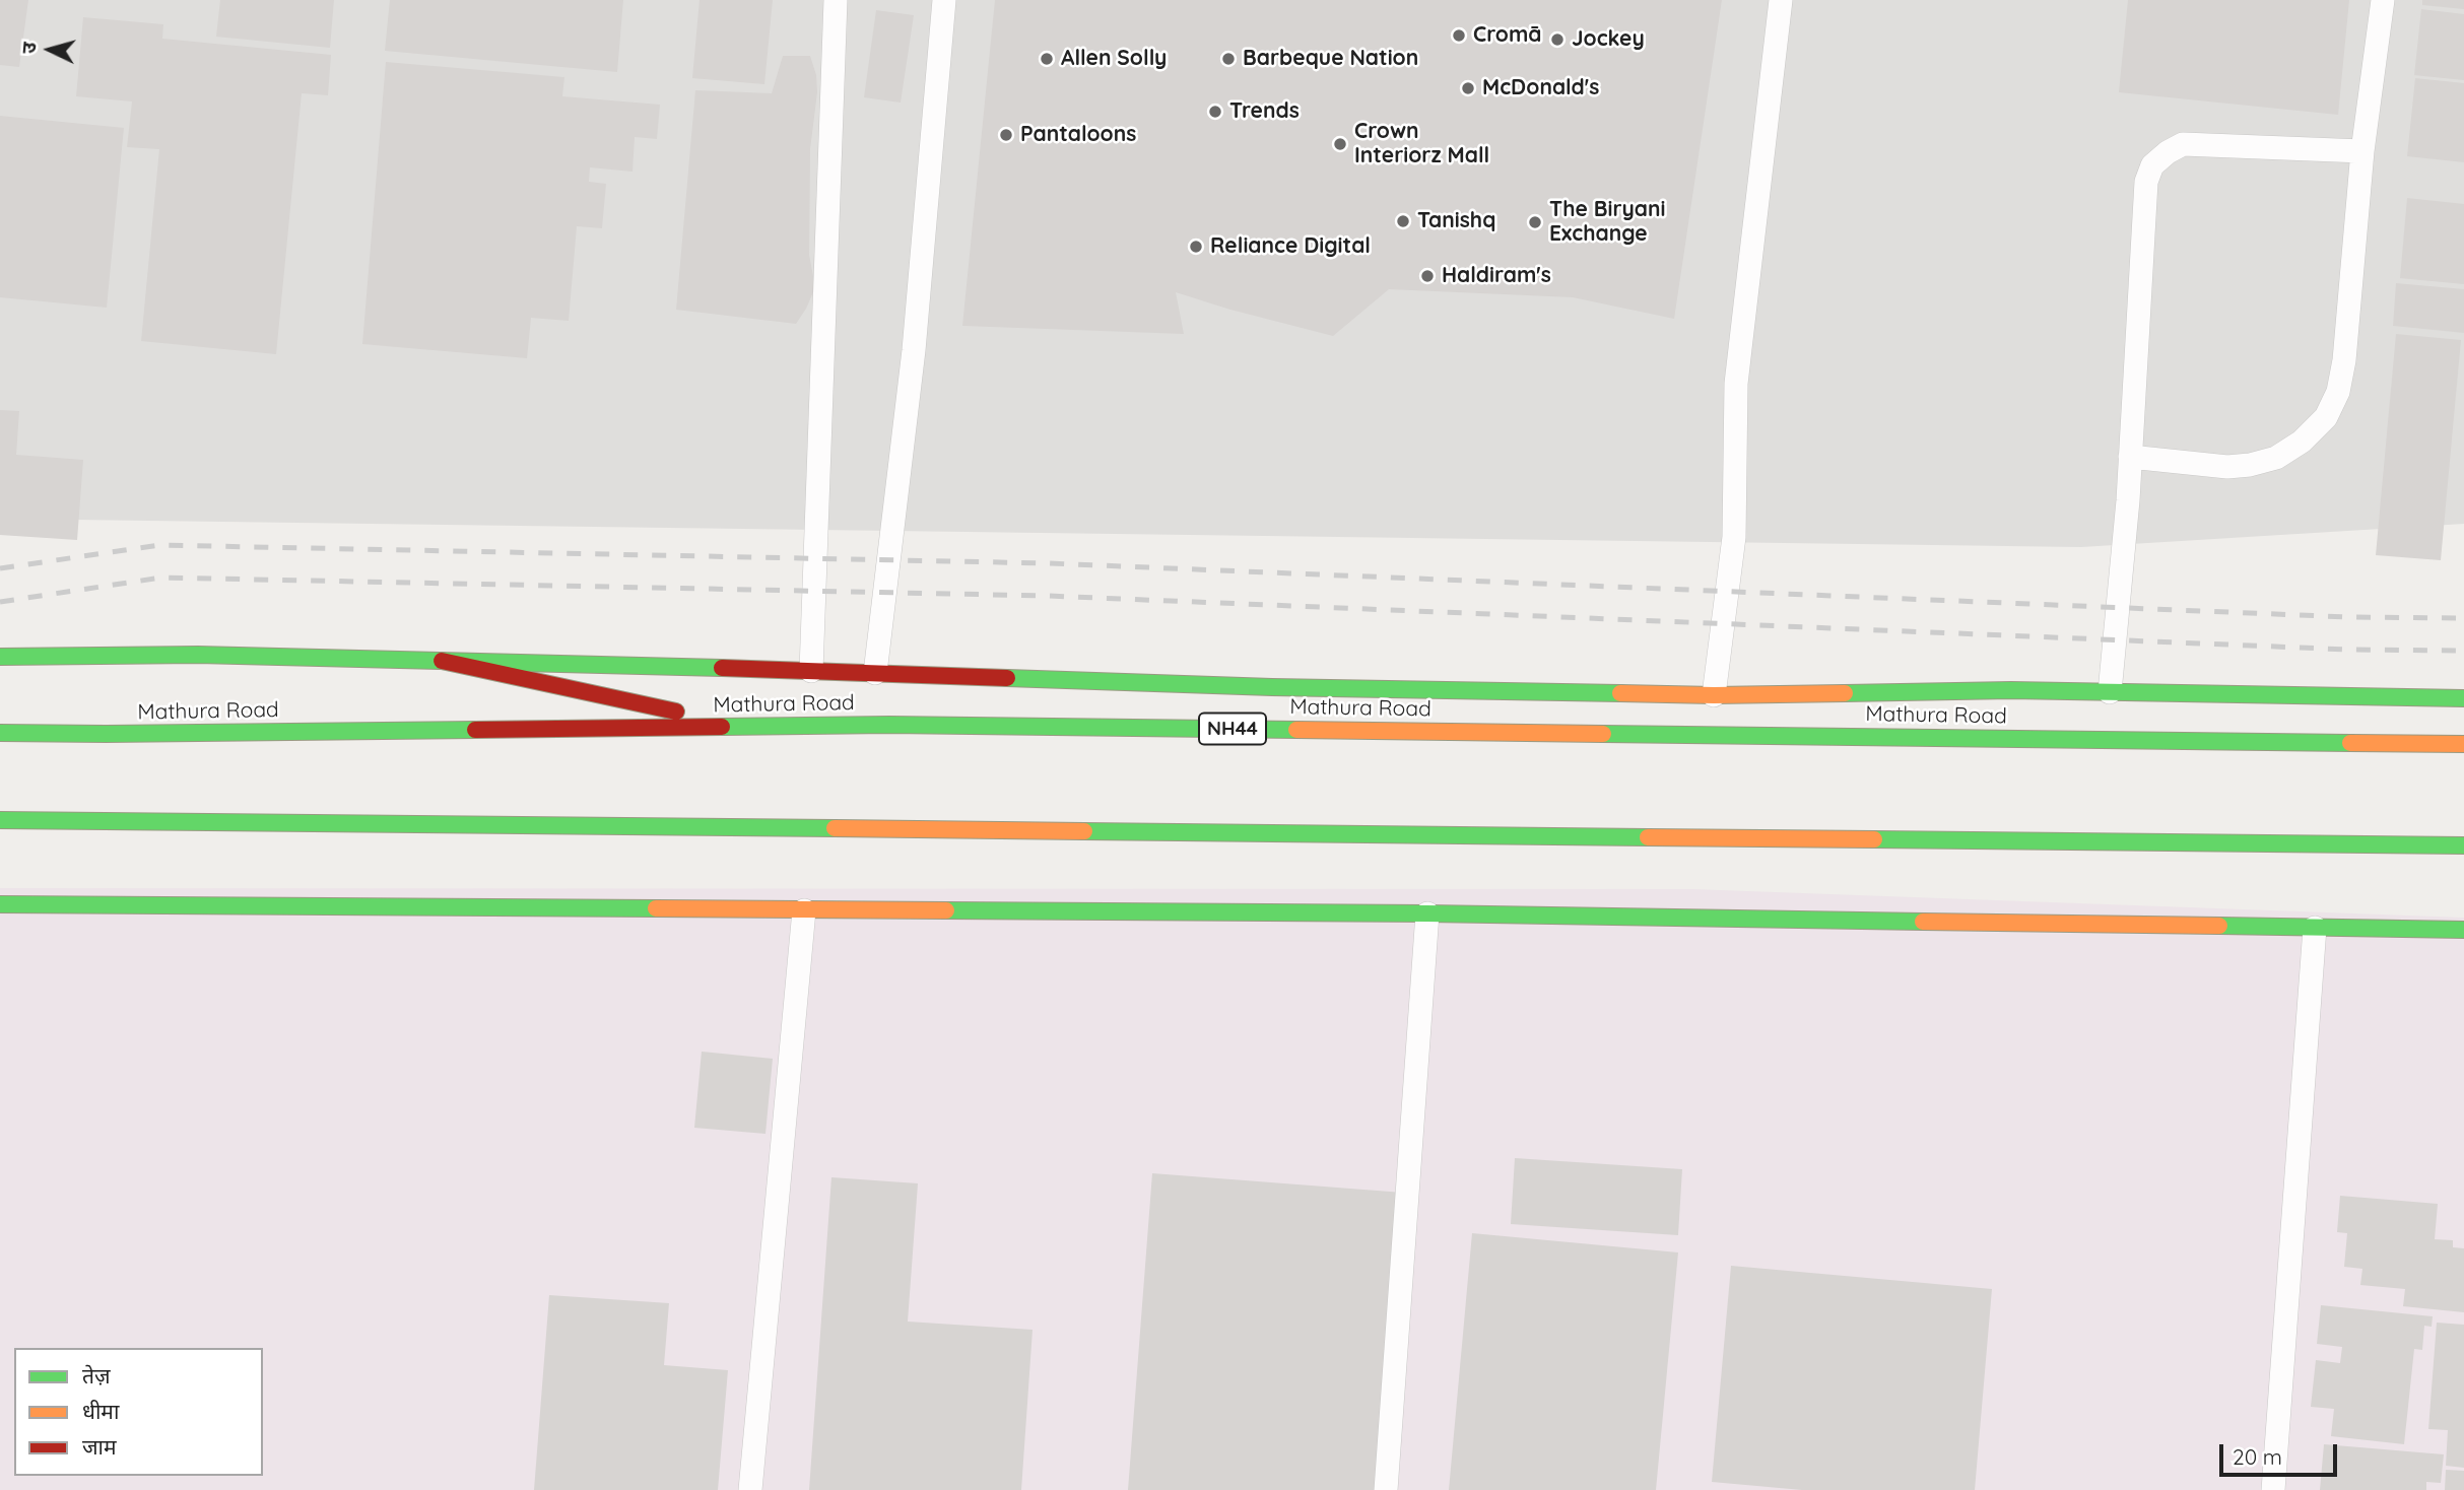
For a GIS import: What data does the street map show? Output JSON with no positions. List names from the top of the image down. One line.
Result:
{"streets":{"main road":["Mathura Road","NH44"]},"places":["Cromā","Jockey","Allen Solly","Barbeque Nation","McDonald's","Trends","Pantaloons","Crown Interiorz Mall","Tanishq","The Biryani Exchange","Reliance Digital","Haldiram's"],"legend":["तेज़","धीमा","जाम"],"scale_bar":"20 m","north":"left"}
